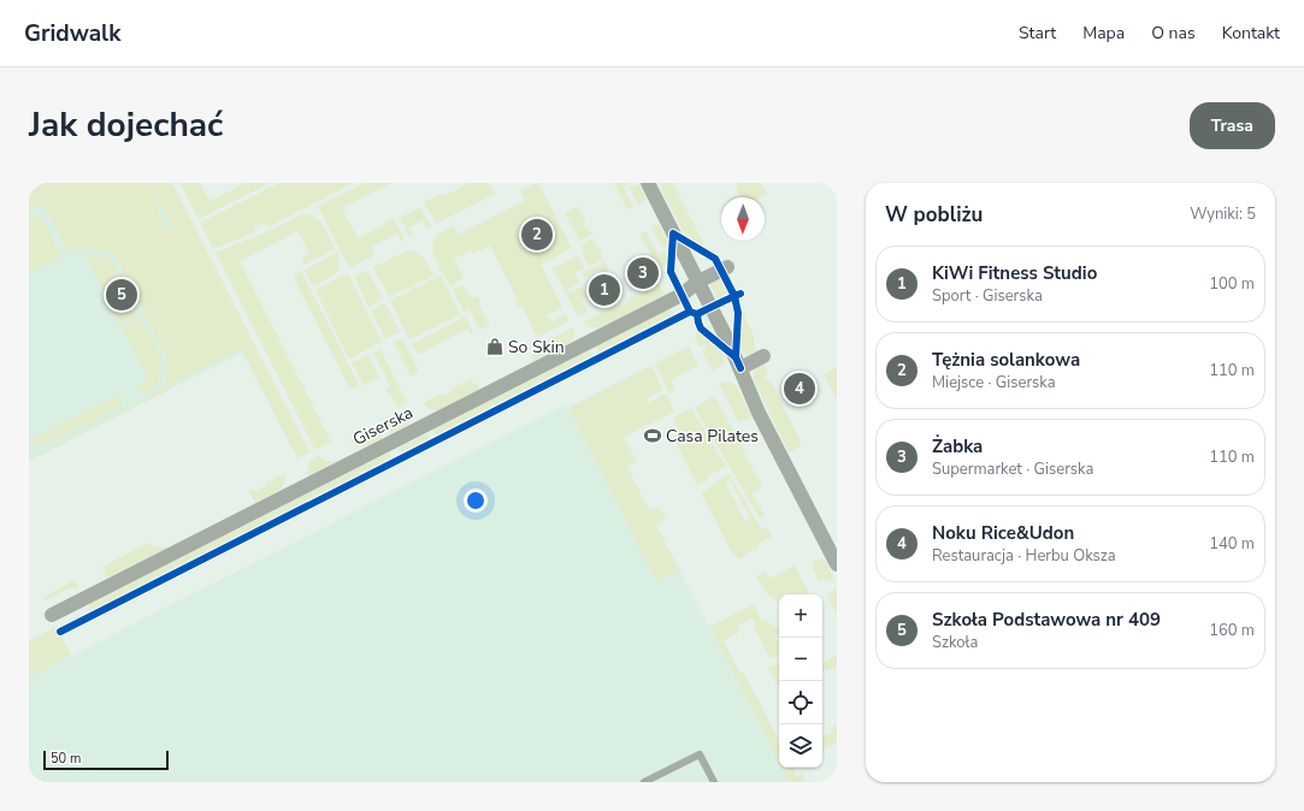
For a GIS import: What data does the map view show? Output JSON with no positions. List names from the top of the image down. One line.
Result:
{"streets":{"street":["Giserska"]},"places":{"shop":["So Skin"],"sports":["Casa Pilates"]},"scale_bar":"50 m","north":"bottom","page":{"header":"Gridwalk","nav":["Start","Mapa","O nas","Kontakt"],"title":"Jak dojechać","buttons":"Trasa","heading":["W pobliżu","Wyniki: 5"],"pins":["2","3","1","5","4"],"list":[{"mark":"1","name":"KiWi Fitness Studio","note":"Sport · Giserska","value":"100 m"},{"mark":"2","name":"Tężnia solankowa","note":"Miejsce · Giserska","value":"110 m"},{"mark":"3","name":"Żabka","note":"Supermarket · Giserska","value":"110 m"},{"mark":"4","name":"Noku Rice&Udon","note":"Restauracja · Herbu Oksza","value":"140 m"},{"mark":"5","name":"Szkoła Podstawowa nr 409","note":"Szkoła","value":"160 m"}],"map_buttons":["+","−"],"scale":"50 m"}}
